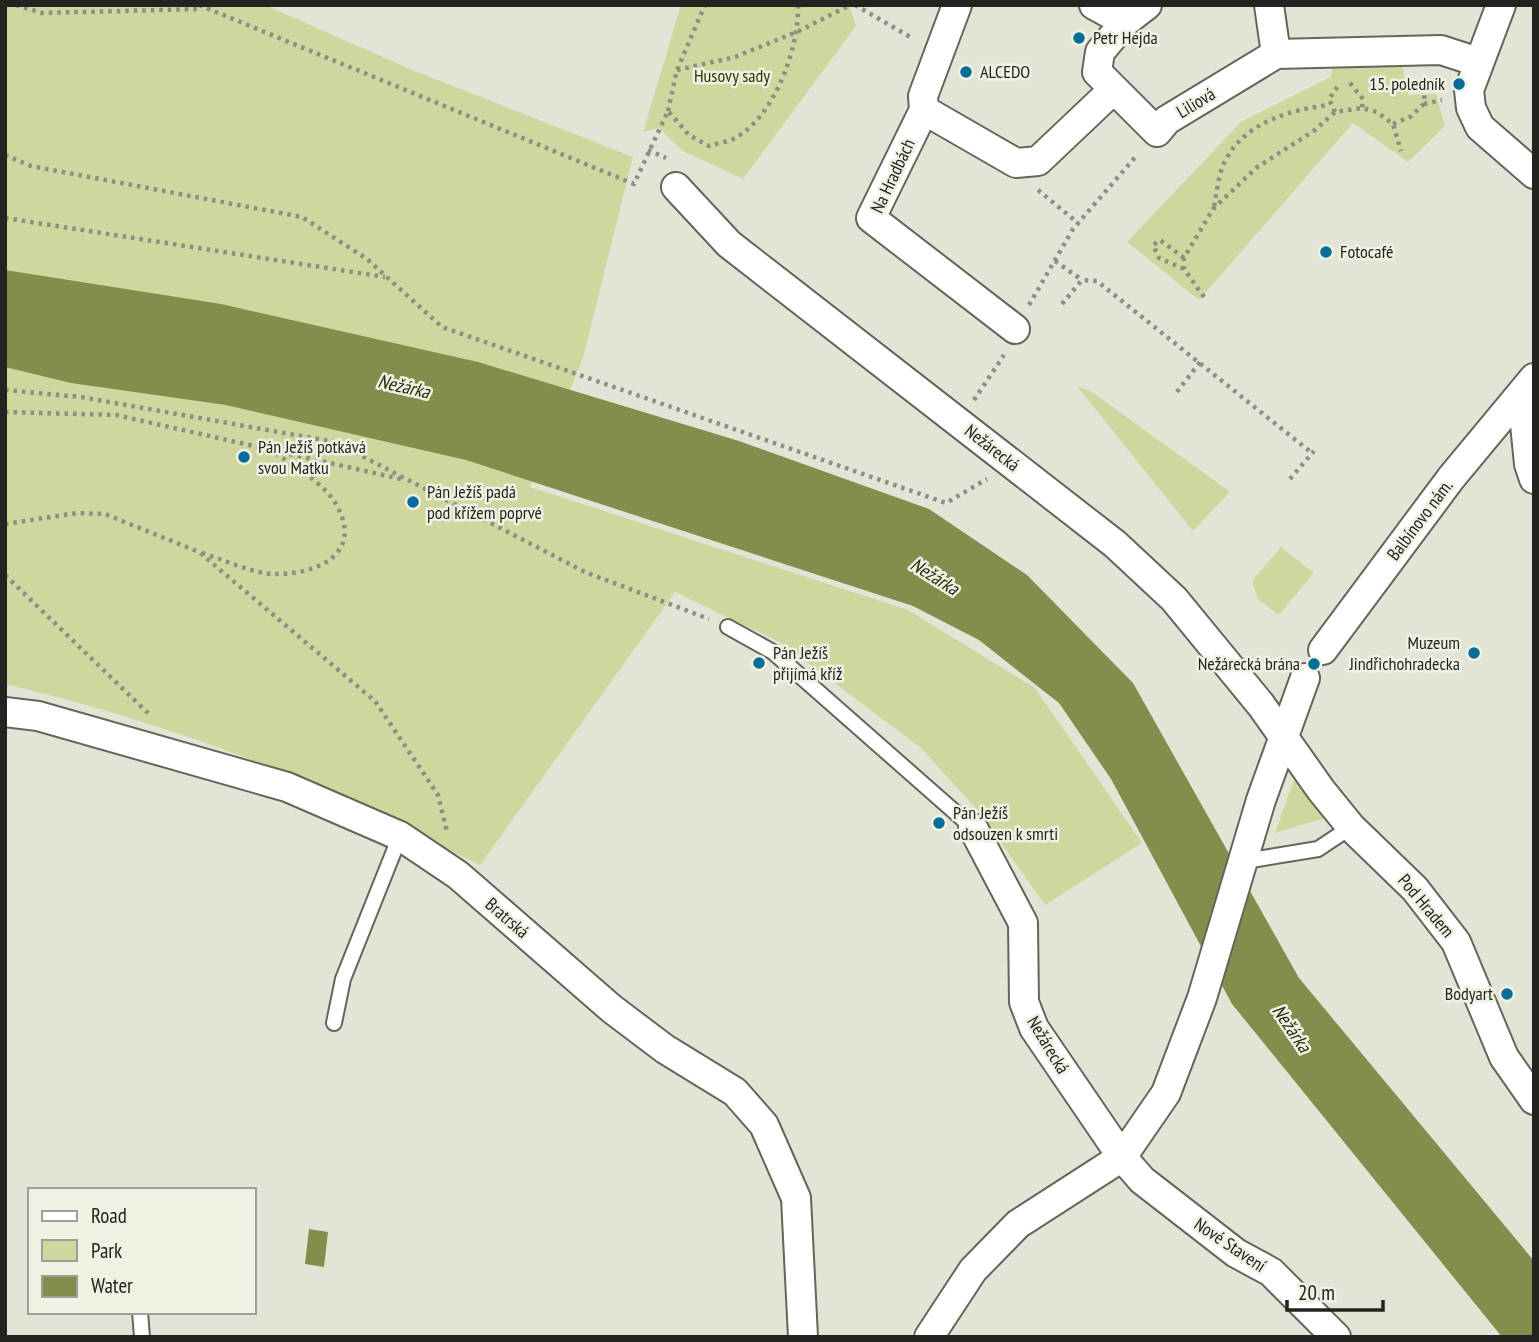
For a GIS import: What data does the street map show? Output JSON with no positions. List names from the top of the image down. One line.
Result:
{"streets":{"street":["Liliová","Na Hradbách","Nežárecká","Balbínovo nám.","Pod Hradem","Bratrská","Nové Stavení"]},"crossings":[["Nežárecká","Pod Hradem"],["Nežárecká","Nové Stavení"]],"water":["Nežárka"],"parks":["Husovy sady"],"places":["Petr Hejda","ALCEDO","15. poledník","Fotocafé","Pán Ježíš potkává svou Matku","Pán Ježíš padá pod křížem poprvé","Muzeum Jindřichohradecka","Pán Ježíš přijímá kříž","Nežárecká brána","Pán Ježíš odsouzen k smrti","Bodyart"],"legend":["Road","Park","Water"],"scale_bar":"20 m"}
